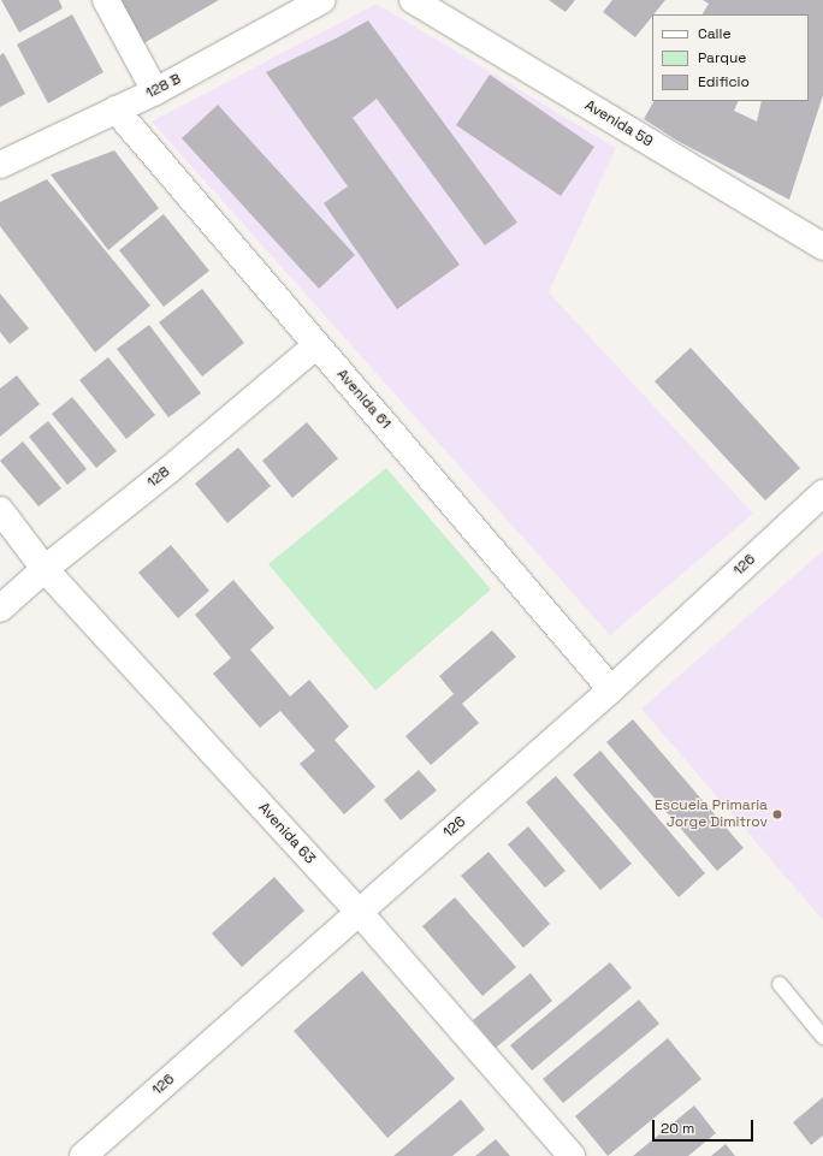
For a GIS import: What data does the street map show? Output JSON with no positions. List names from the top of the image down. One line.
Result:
{"streets":{"street":["128 B","Avenida 59","Avenida 61","128","126","Avenida 63"]},"crossings":[["128 B","Avenida 61"],["Avenida 61","128"],["Avenida 61","126"],["128","Avenida 63"],["126","Avenida 63"]],"places":["Escuela Primaria Jorge Dimitrov"],"legend":["Calle","Parque","Edificio"],"scale_bar":"20 m"}
